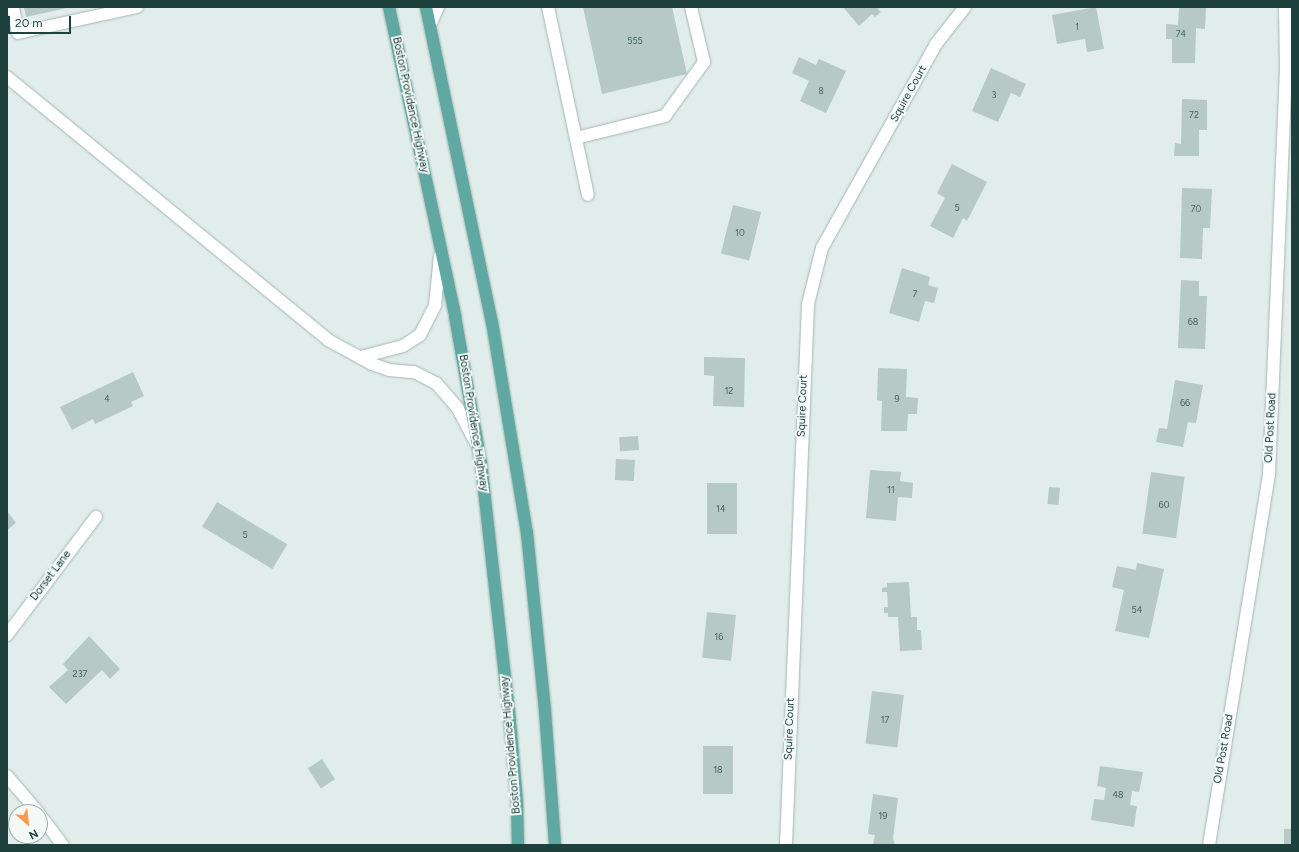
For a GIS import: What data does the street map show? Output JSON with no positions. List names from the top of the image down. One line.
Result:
{"streets":{"main road":["Boston Providence Highway"],"street":["Squire Court","Old Post Road","Dorset Lane"]},"house_numbers":["1","74","555","8","3","72","5","70","10","7","68","12","4","9","66","11","60","14","5","54","16","237","17","18","48","19"],"scale_bar":"20 m","north":"bottom right"}
